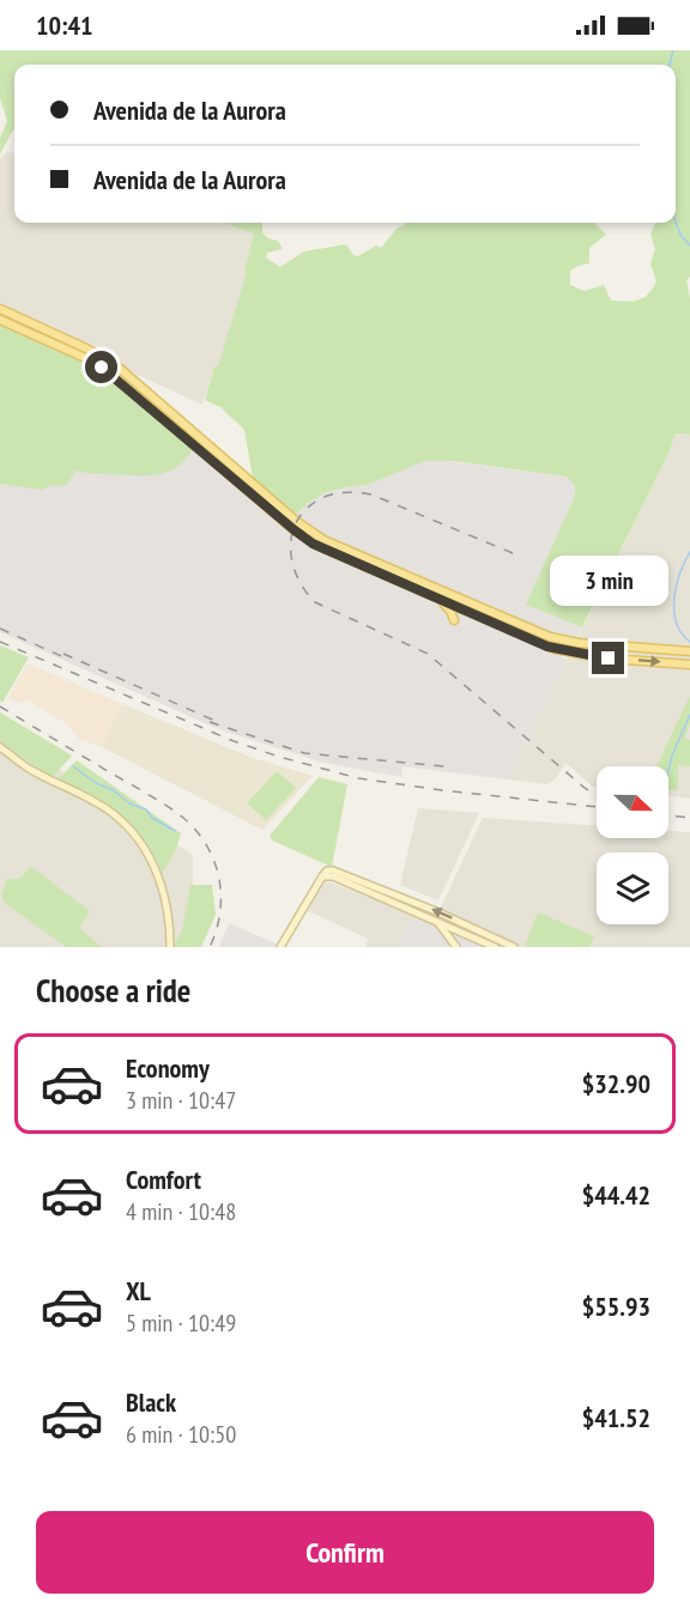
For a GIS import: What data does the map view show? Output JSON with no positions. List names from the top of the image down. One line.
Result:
{"north":"right","page":{"status":"10:41","banner":["Avenida de la Aurora","Avenida de la Aurora"],"bubble":"3 min","heading":"Choose a ride","list":[{"name":"Economy","note":"3 min · 10:47","value":"$32.90"},{"name":"Comfort","note":"4 min · 10:48","value":"$44.42"},{"name":"XL","note":"5 min · 10:49","value":"$55.93"},{"name":"Black","note":"6 min · 10:50","value":"$41.52"}],"buttons":"Confirm"}}
